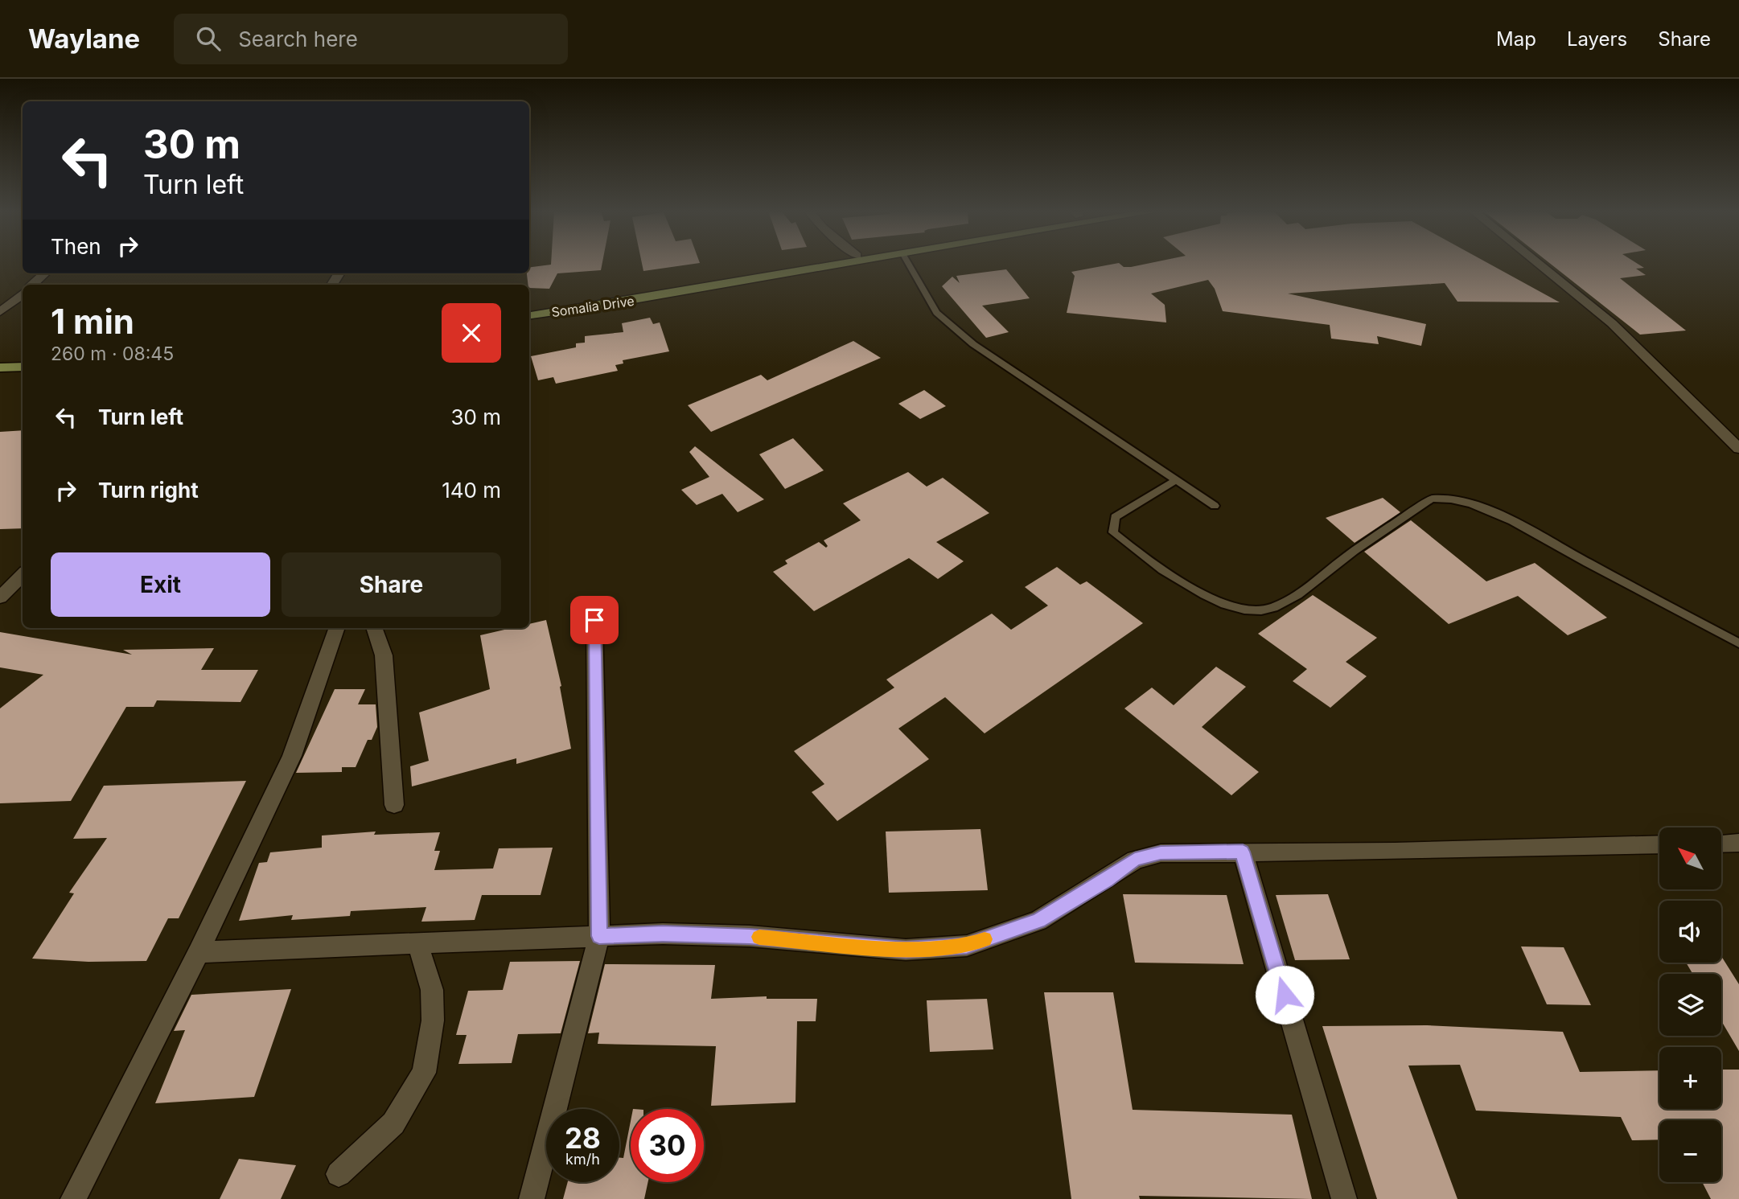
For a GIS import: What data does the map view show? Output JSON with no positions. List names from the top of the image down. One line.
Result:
{"streets":{"main road":["Somalia Drive"]},"north":"top left","page":{"header":"Waylane","search":"Search here","nav":["Map","Layers","Share"],"turn":["30 m","Turn left"],"then":"Then","heading":["1 min","260 m · 08:45"],"list":[{"name":"Turn left","value":"30 m"},{"name":"Turn right","value":"140 m"}],"buttons":["Exit","Share"],"map_buttons":["+","−"],"speed":"28 km/h","limit":"30"}}
